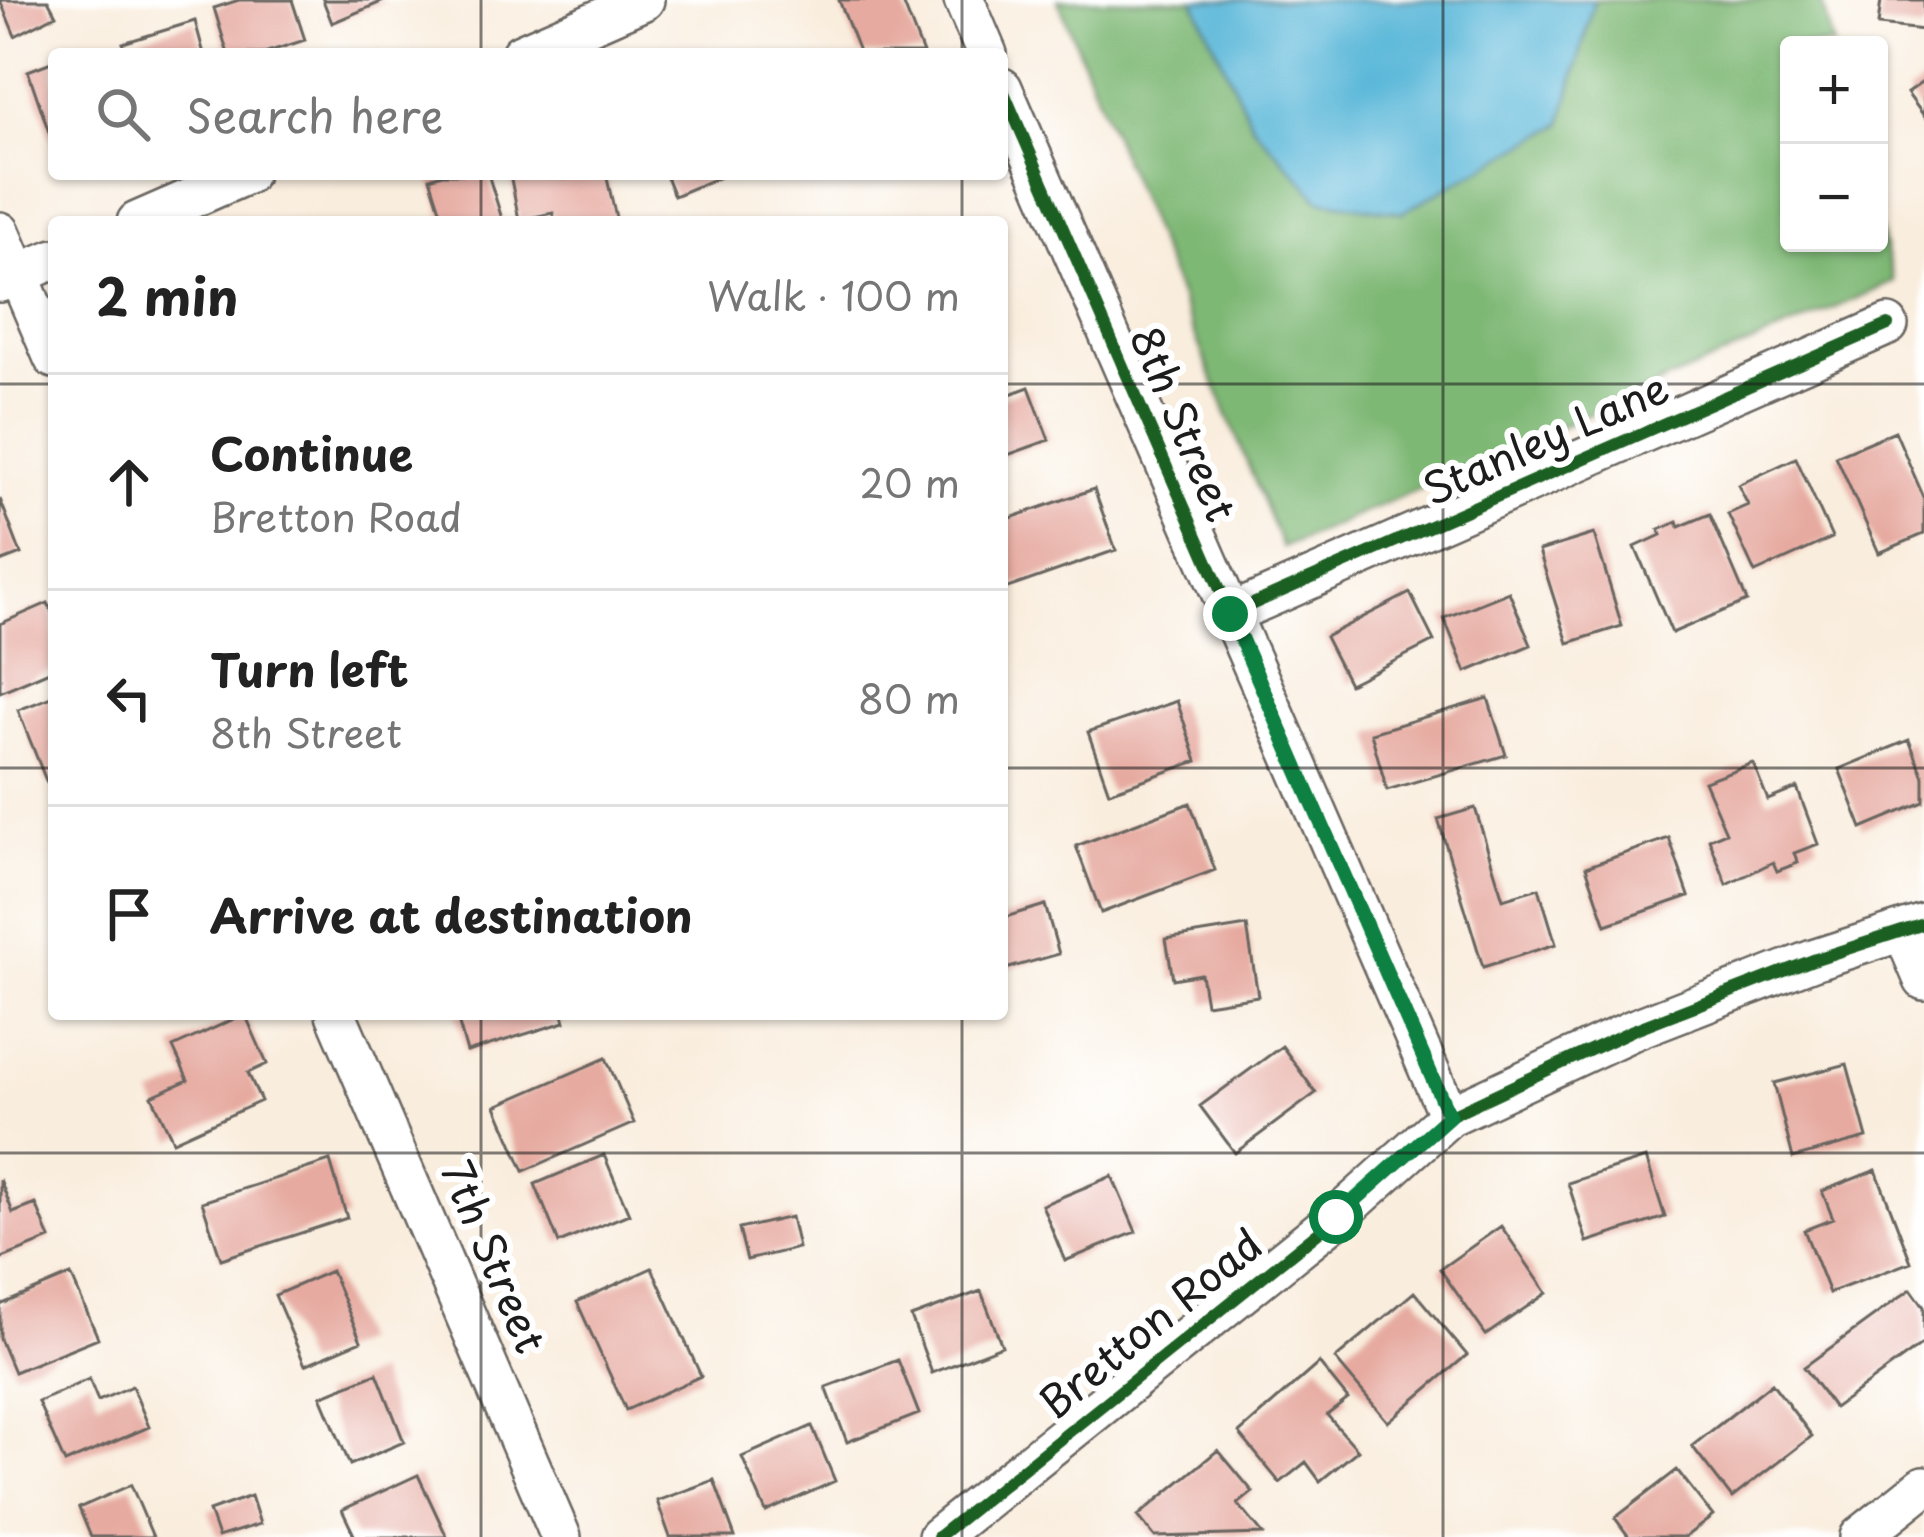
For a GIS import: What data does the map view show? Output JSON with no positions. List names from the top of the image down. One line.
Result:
{"streets":{"street":["8th Street","Stanley Lane","7th Street","Bretton Road"]},"crossings":[["8th Street","Stanley Lane"],["8th Street","Bretton Road"]],"page":{"map_buttons":["+","−"],"search":"Search here","heading":["2 min","Walk · 100 m"],"list":[["Continue","Bretton Road","20 m"],["Turn left","8th Street","80 m"],"Arrive at destination"]}}
